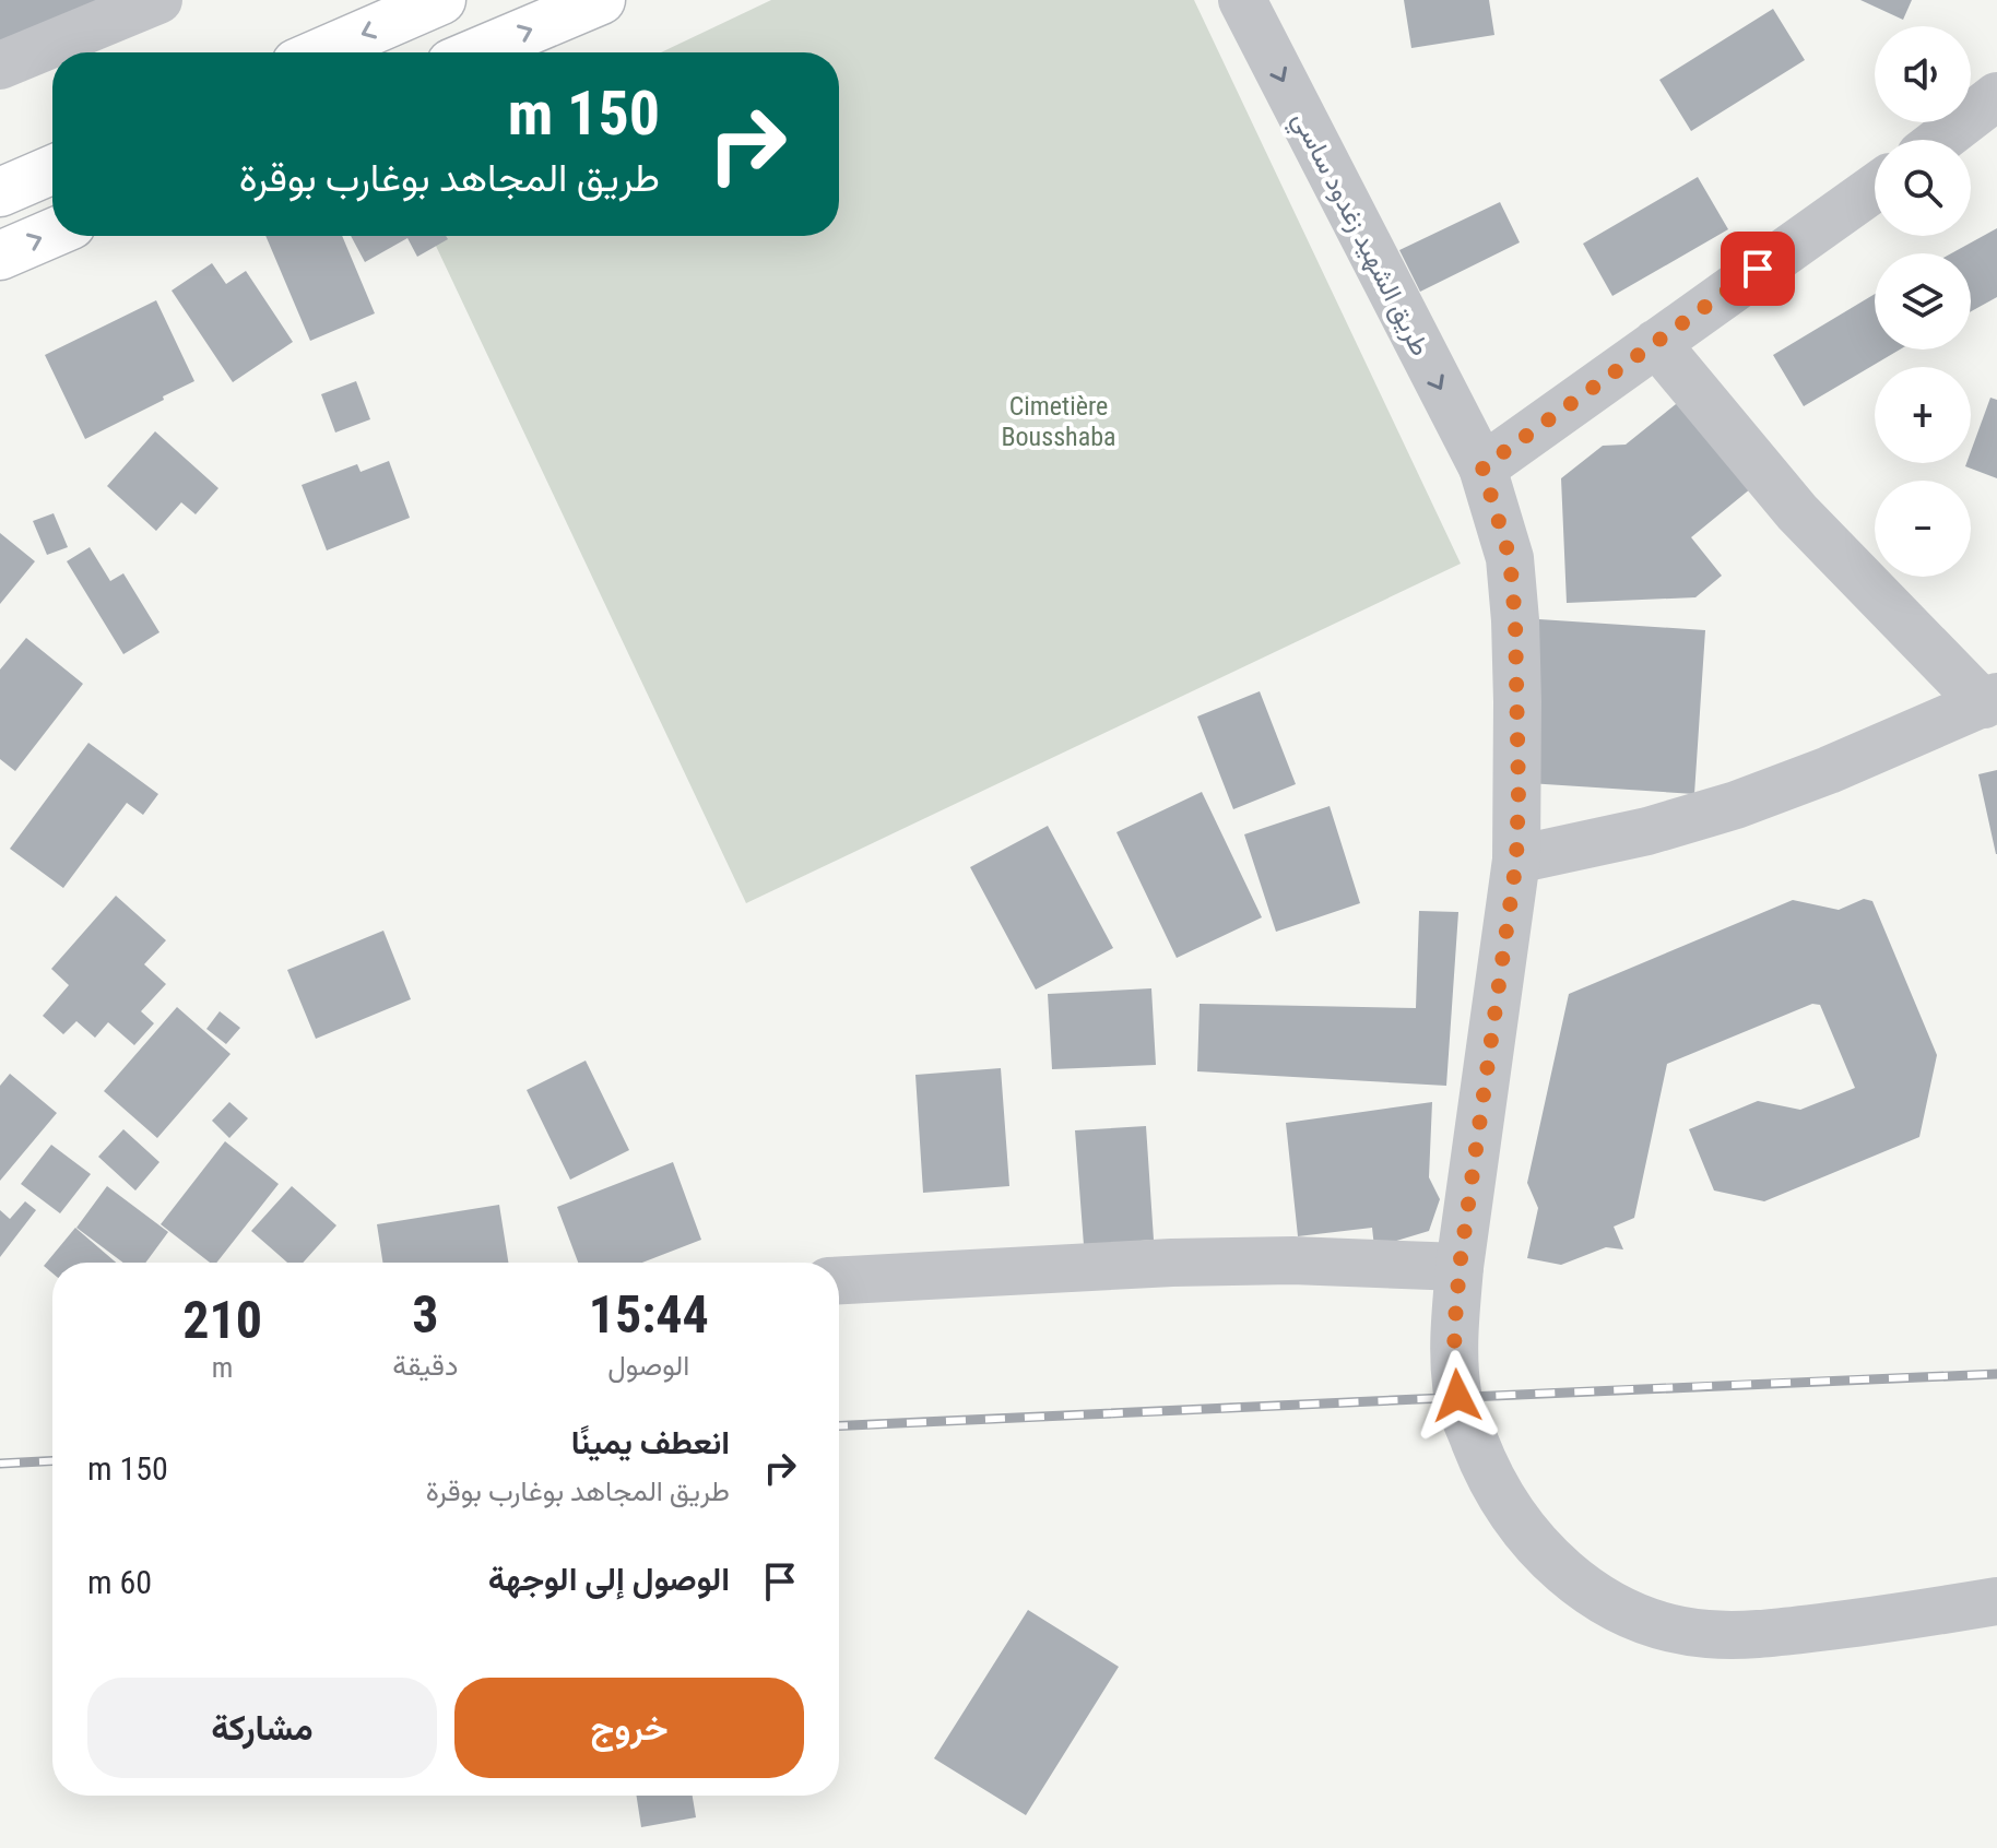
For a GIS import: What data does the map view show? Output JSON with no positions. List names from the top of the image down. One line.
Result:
{"streets":{"street":["طريق الشهيد زغدود ساسي"]},"parks":["Cimetière Bousshaba"],"page":{"map_buttons":["+","−"],"turn":["150 m","طريق المجاهد بوغارب بوقرة"],"eta":["15:44","الوصول","3","دقيقة","210","m"],"list":[{"name":"انعطف يمينًا","note":"طريق المجاهد بوغارب بوقرة","value":"150 m"},{"name":"الوصول إلى الوجهة","value":"60 m"}],"buttons":["خروج","مشاركة"]}}
